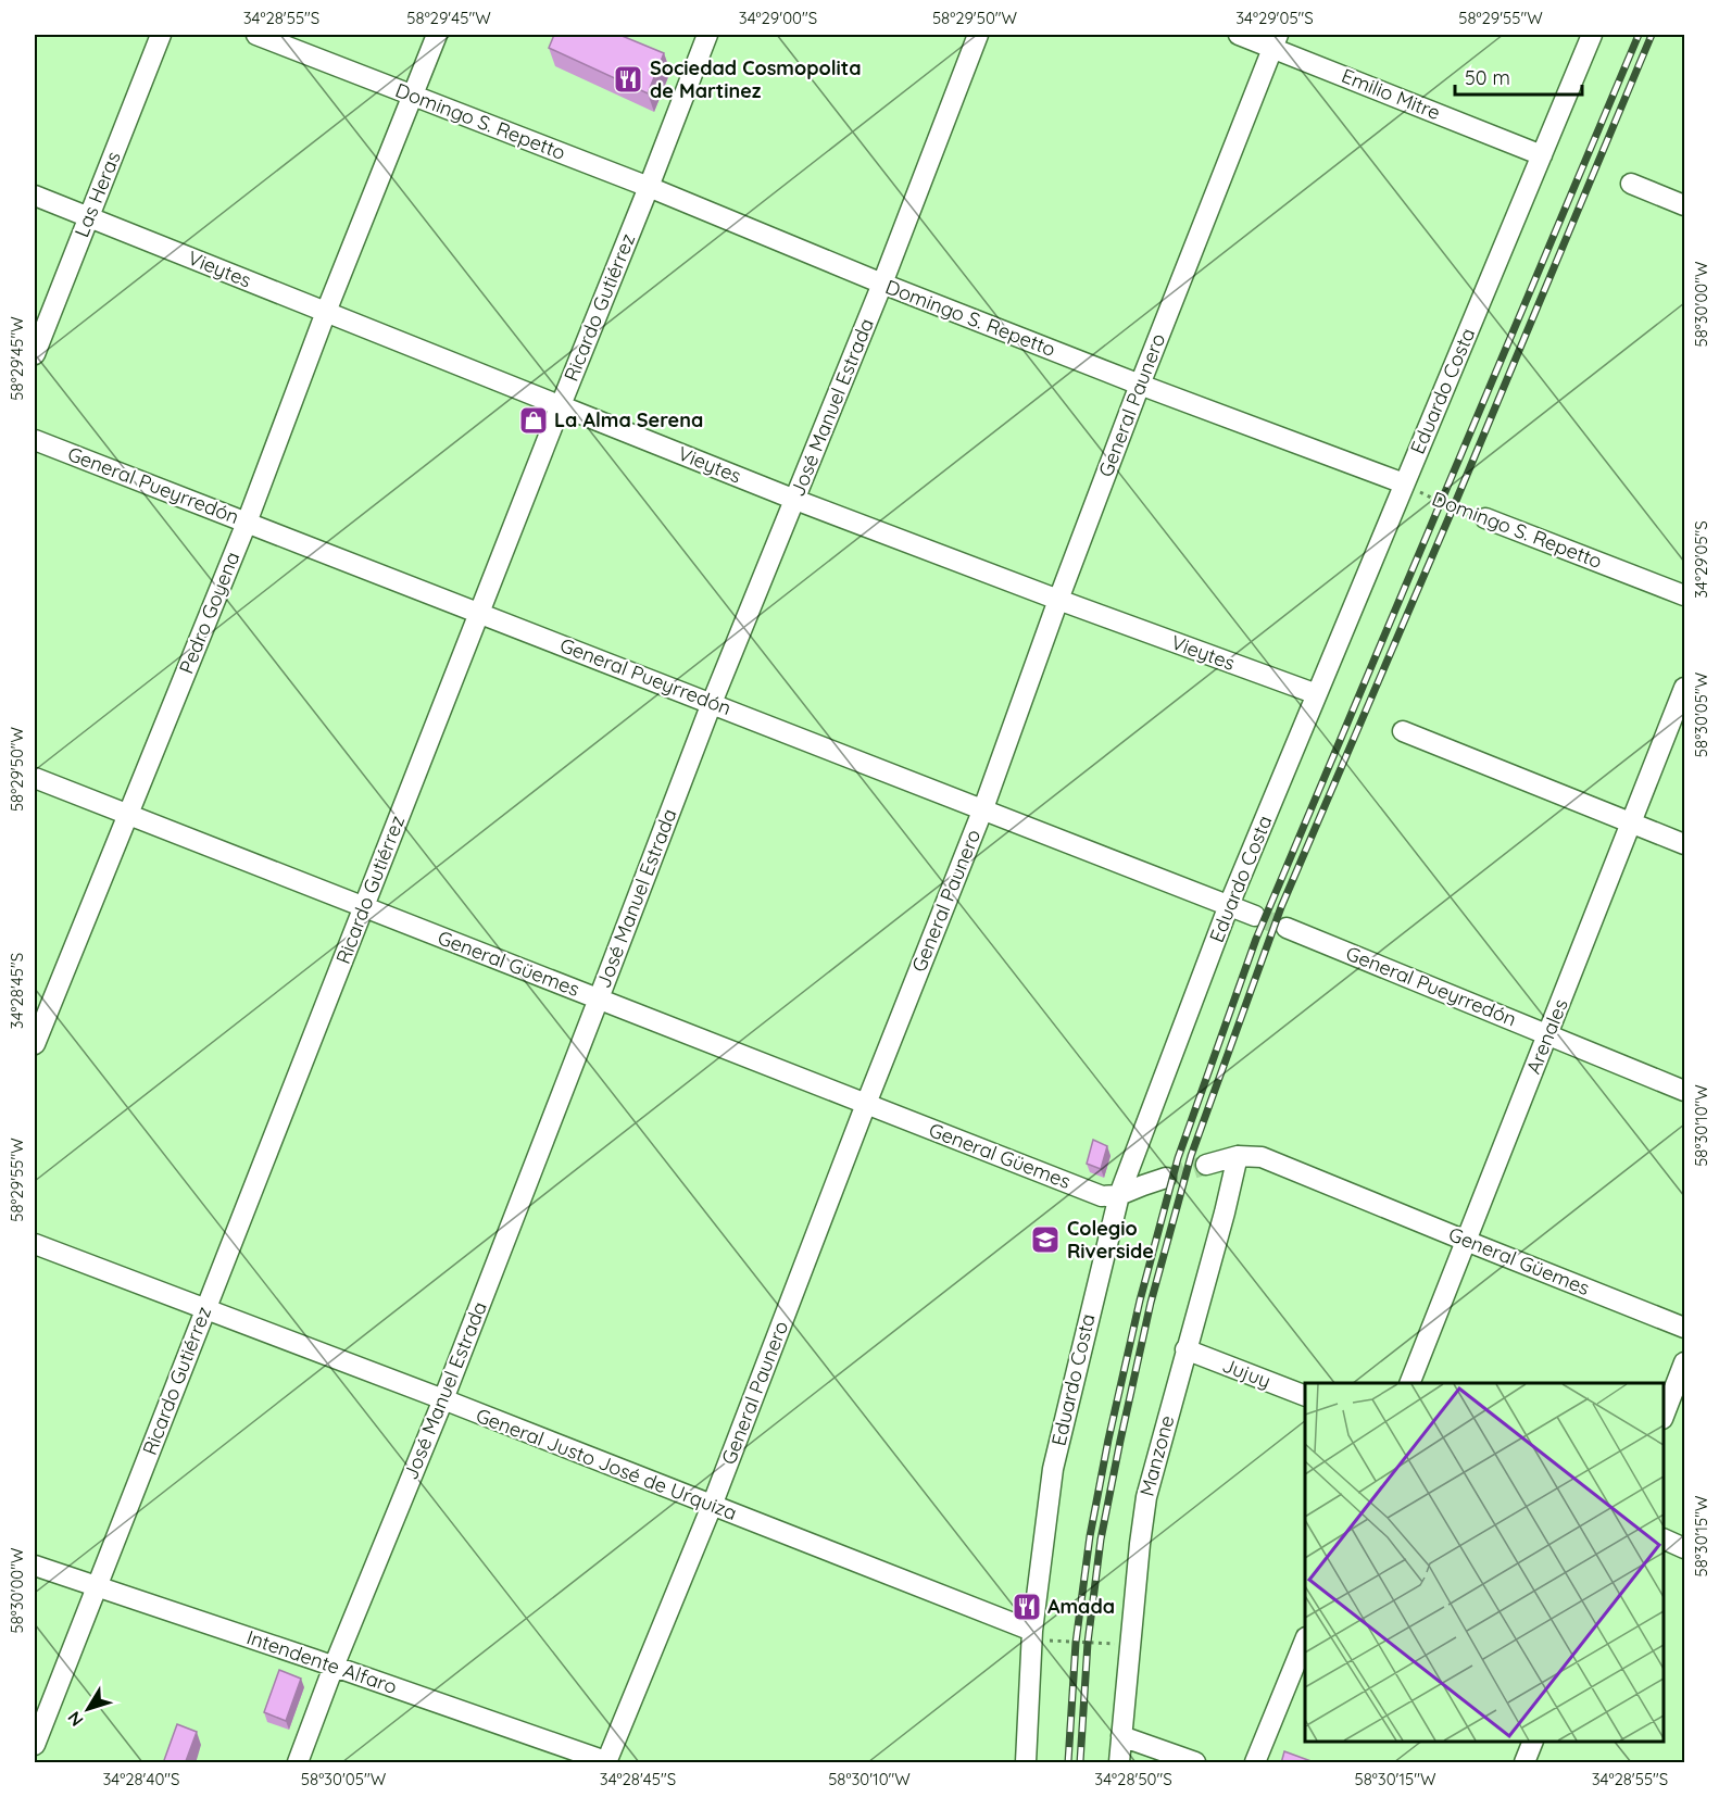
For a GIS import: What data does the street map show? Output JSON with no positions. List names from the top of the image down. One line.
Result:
{"streets":{"street":["Emilio Mitre","Domingo S. Repetto","Las Heras","Vieytes","Ricardo Gutiérrez","Eduardo Costa","General Paunero","José Manuel Estrada","General Pueyrredón","Pedro Goyena","General Güemes","Arenales","Jujuy","Manzone","General Justo José de Urquiza","Intendente Alfaro"]},"crossings":[["Emilio Mitre","Eduardo Costa"],["Emilio Mitre","General Paunero"],["Domingo S. Repetto","Ricardo Gutiérrez"],["Domingo S. Repetto","Eduardo Costa"],["Domingo S. Repetto","General Paunero"],["Domingo S. Repetto","José Manuel Estrada"],["Domingo S. Repetto","Pedro Goyena"],["Las Heras","Vieytes"],["Vieytes","Ricardo Gutiérrez"],["Vieytes","Eduardo Costa"],["Vieytes","General Paunero"],["Vieytes","José Manuel Estrada"],["Vieytes","Pedro Goyena"],["Ricardo Gutiérrez","General Pueyrredón"],["Ricardo Gutiérrez","General Güemes"],["Ricardo Gutiérrez","General Justo José de Urquiza"],["Ricardo Gutiérrez","Intendente Alfaro"],["Eduardo Costa","General Pueyrredón"],["Eduardo Costa","General Güemes"],["Eduardo Costa","General Justo José de Urquiza"],["General Paunero","General Pueyrredón"],["General Paunero","General Güemes"],["General Paunero","General Justo José de Urquiza"],["General Paunero","Intendente Alfaro"],["José Manuel Estrada","General Pueyrredón"],["José Manuel Estrada","General Güemes"],["José Manuel Estrada","General Justo José de Urquiza"],["José Manuel Estrada","Intendente Alfaro"],["General Pueyrredón","Pedro Goyena"],["General Pueyrredón","Arenales"],["Pedro Goyena","General Güemes"],["General Güemes","Arenales"],["General Güemes","Manzone"],["Jujuy","Manzone"]],"places":{"restaurant":["Sociedad Cosmopolita de Martinez","Amada"],"shop":["La Alma Serena"],"school or university":["Colegio Riverside"]},"scale_bar":"50 m","north":"bottom left","coordinates":["34°28'55\"S","58°29'45\"W","34°29'00\"S","58°29'50\"W","34°29'05\"S","58°29'55\"W","58°30'00\"W","58°30'05\"W","34°28'45\"S","58°30'10\"W","58°30'15\"W","34°28'40\"S","34°28'50\"S"]}
